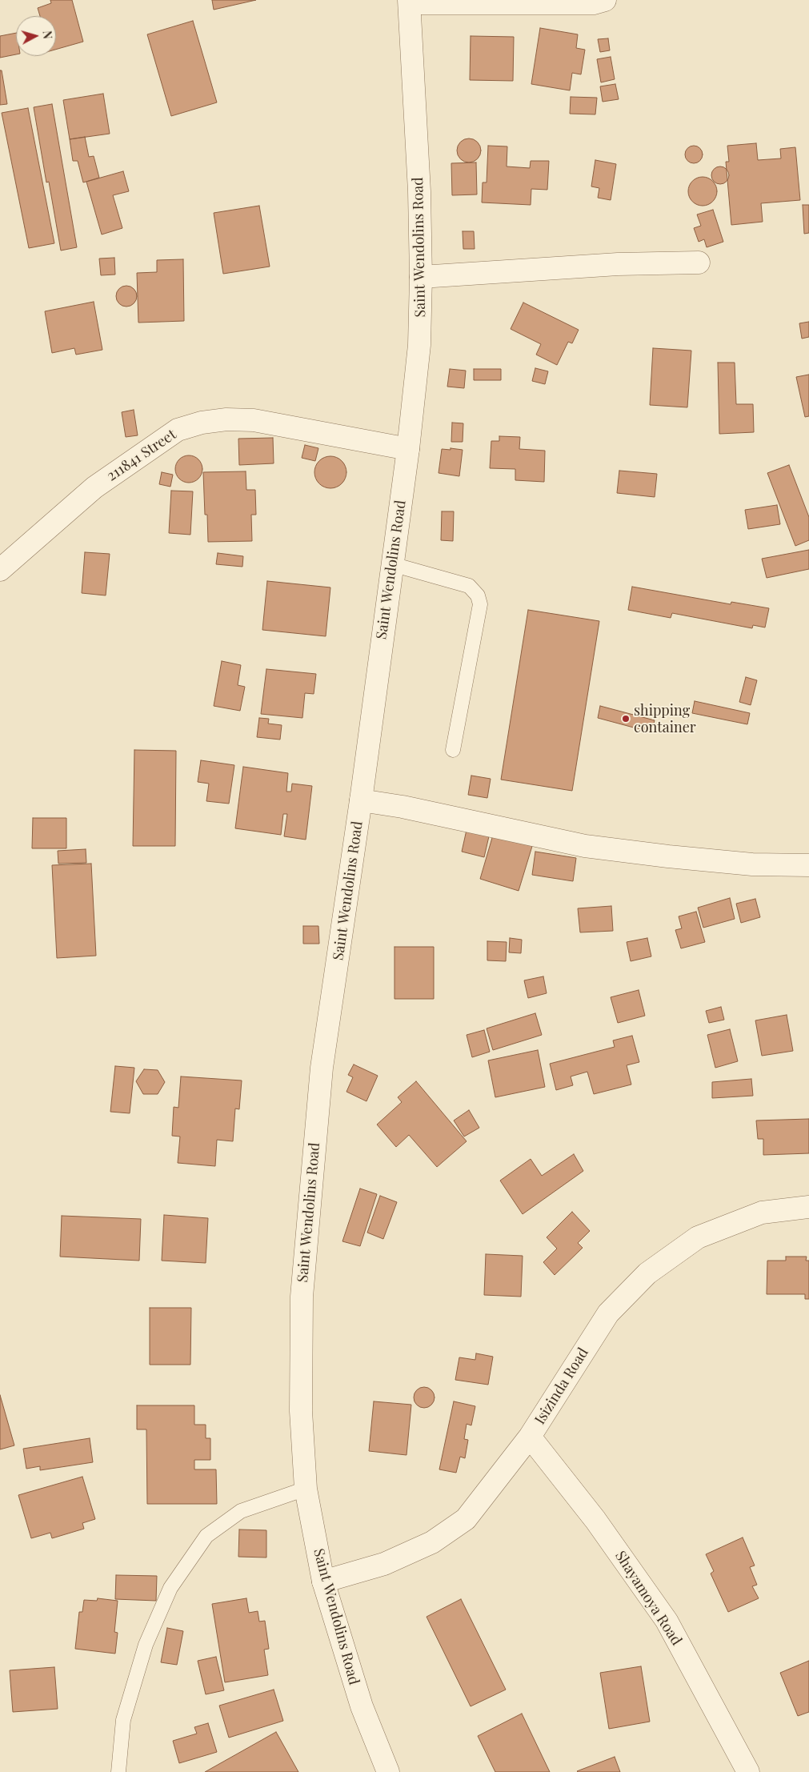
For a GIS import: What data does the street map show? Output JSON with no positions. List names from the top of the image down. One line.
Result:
{"streets":{"street":["Saint Wendolins Road","211841 Street","Isizinda Road","Shayamoya Road"]},"crossings":[["Saint Wendolins Road","211841 Street"],["Saint Wendolins Road","Isizinda Road"],["Isizinda Road","Shayamoya Road"]],"places":["shipping container"],"north":"right"}
